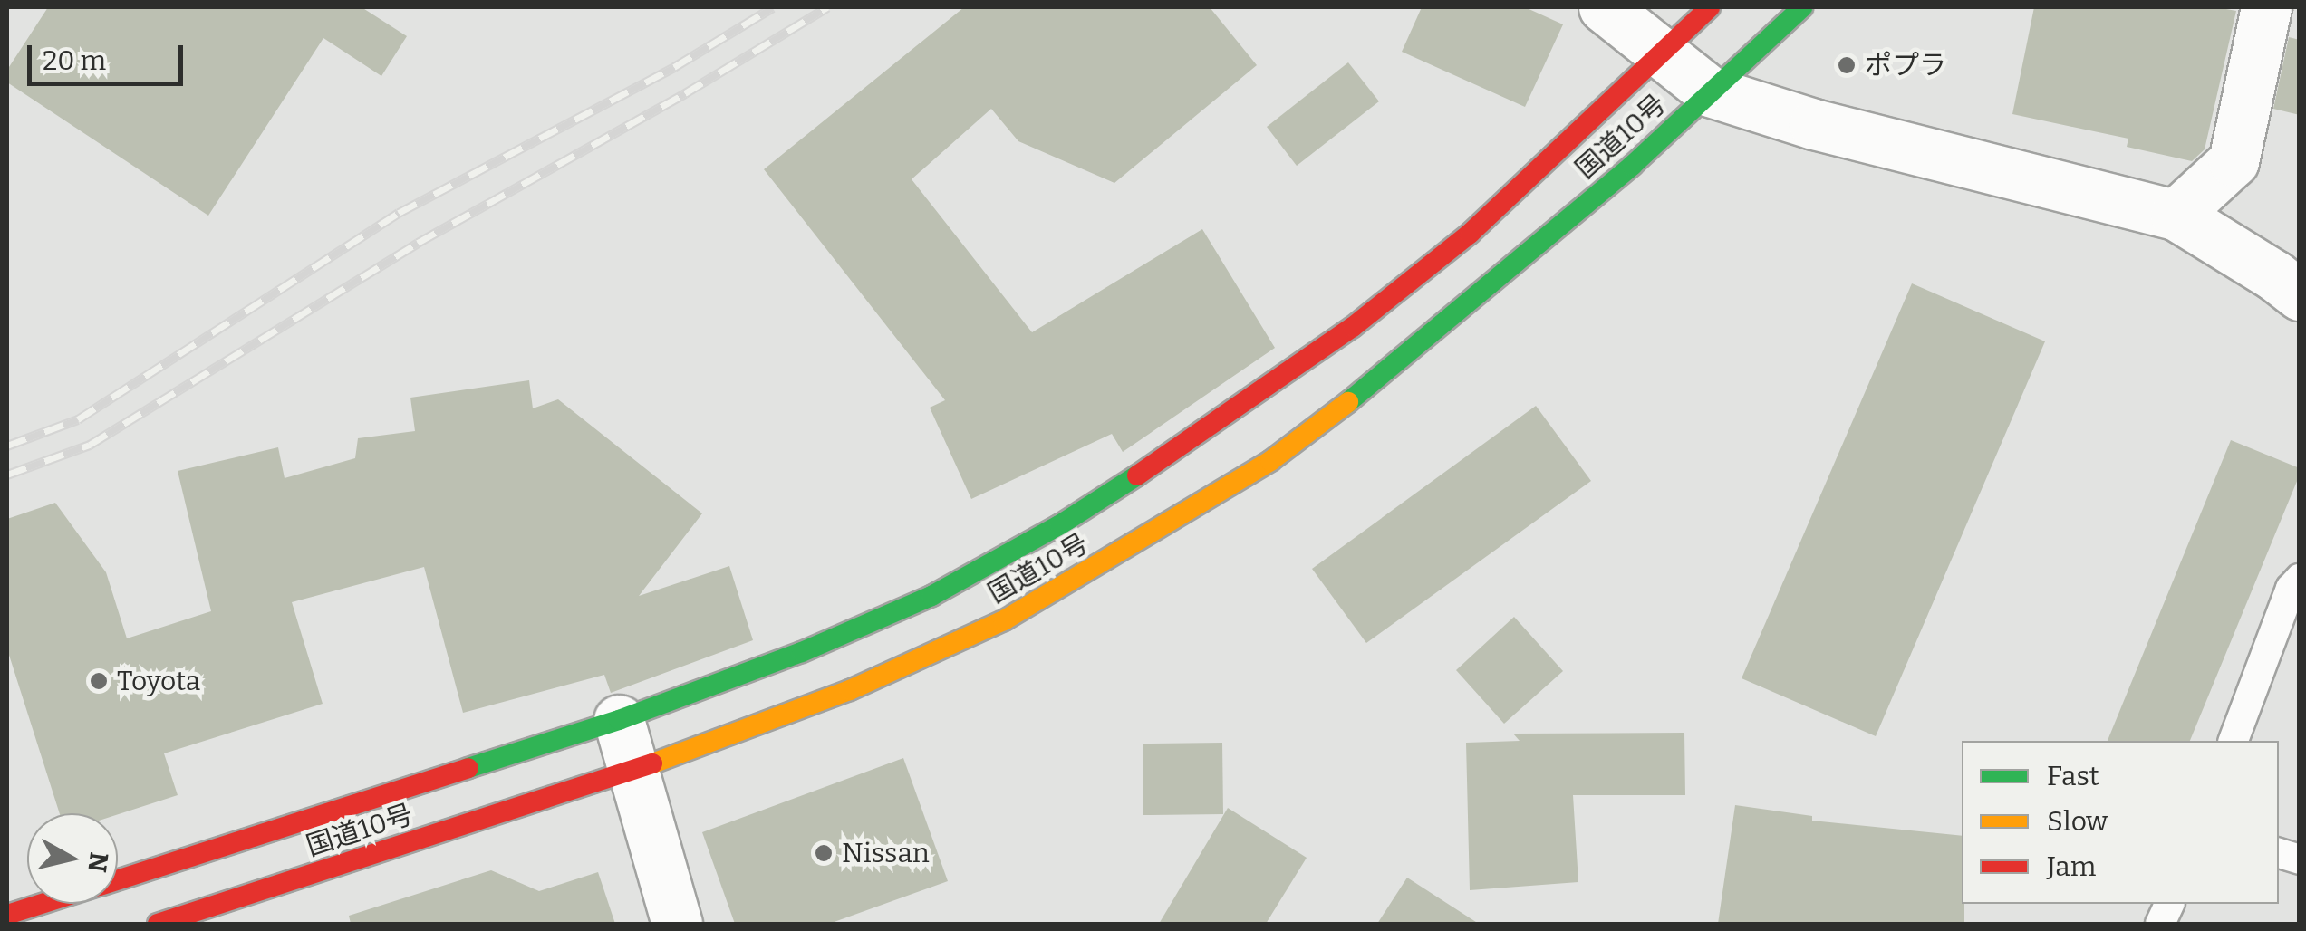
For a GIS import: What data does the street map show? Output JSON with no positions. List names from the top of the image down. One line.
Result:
{"streets":{"highway":["国道10号"]},"places":["ポプラ","Toyota","Nissan"],"legend":["Fast","Slow","Jam"],"scale_bar":"20 m","north":"right"}
